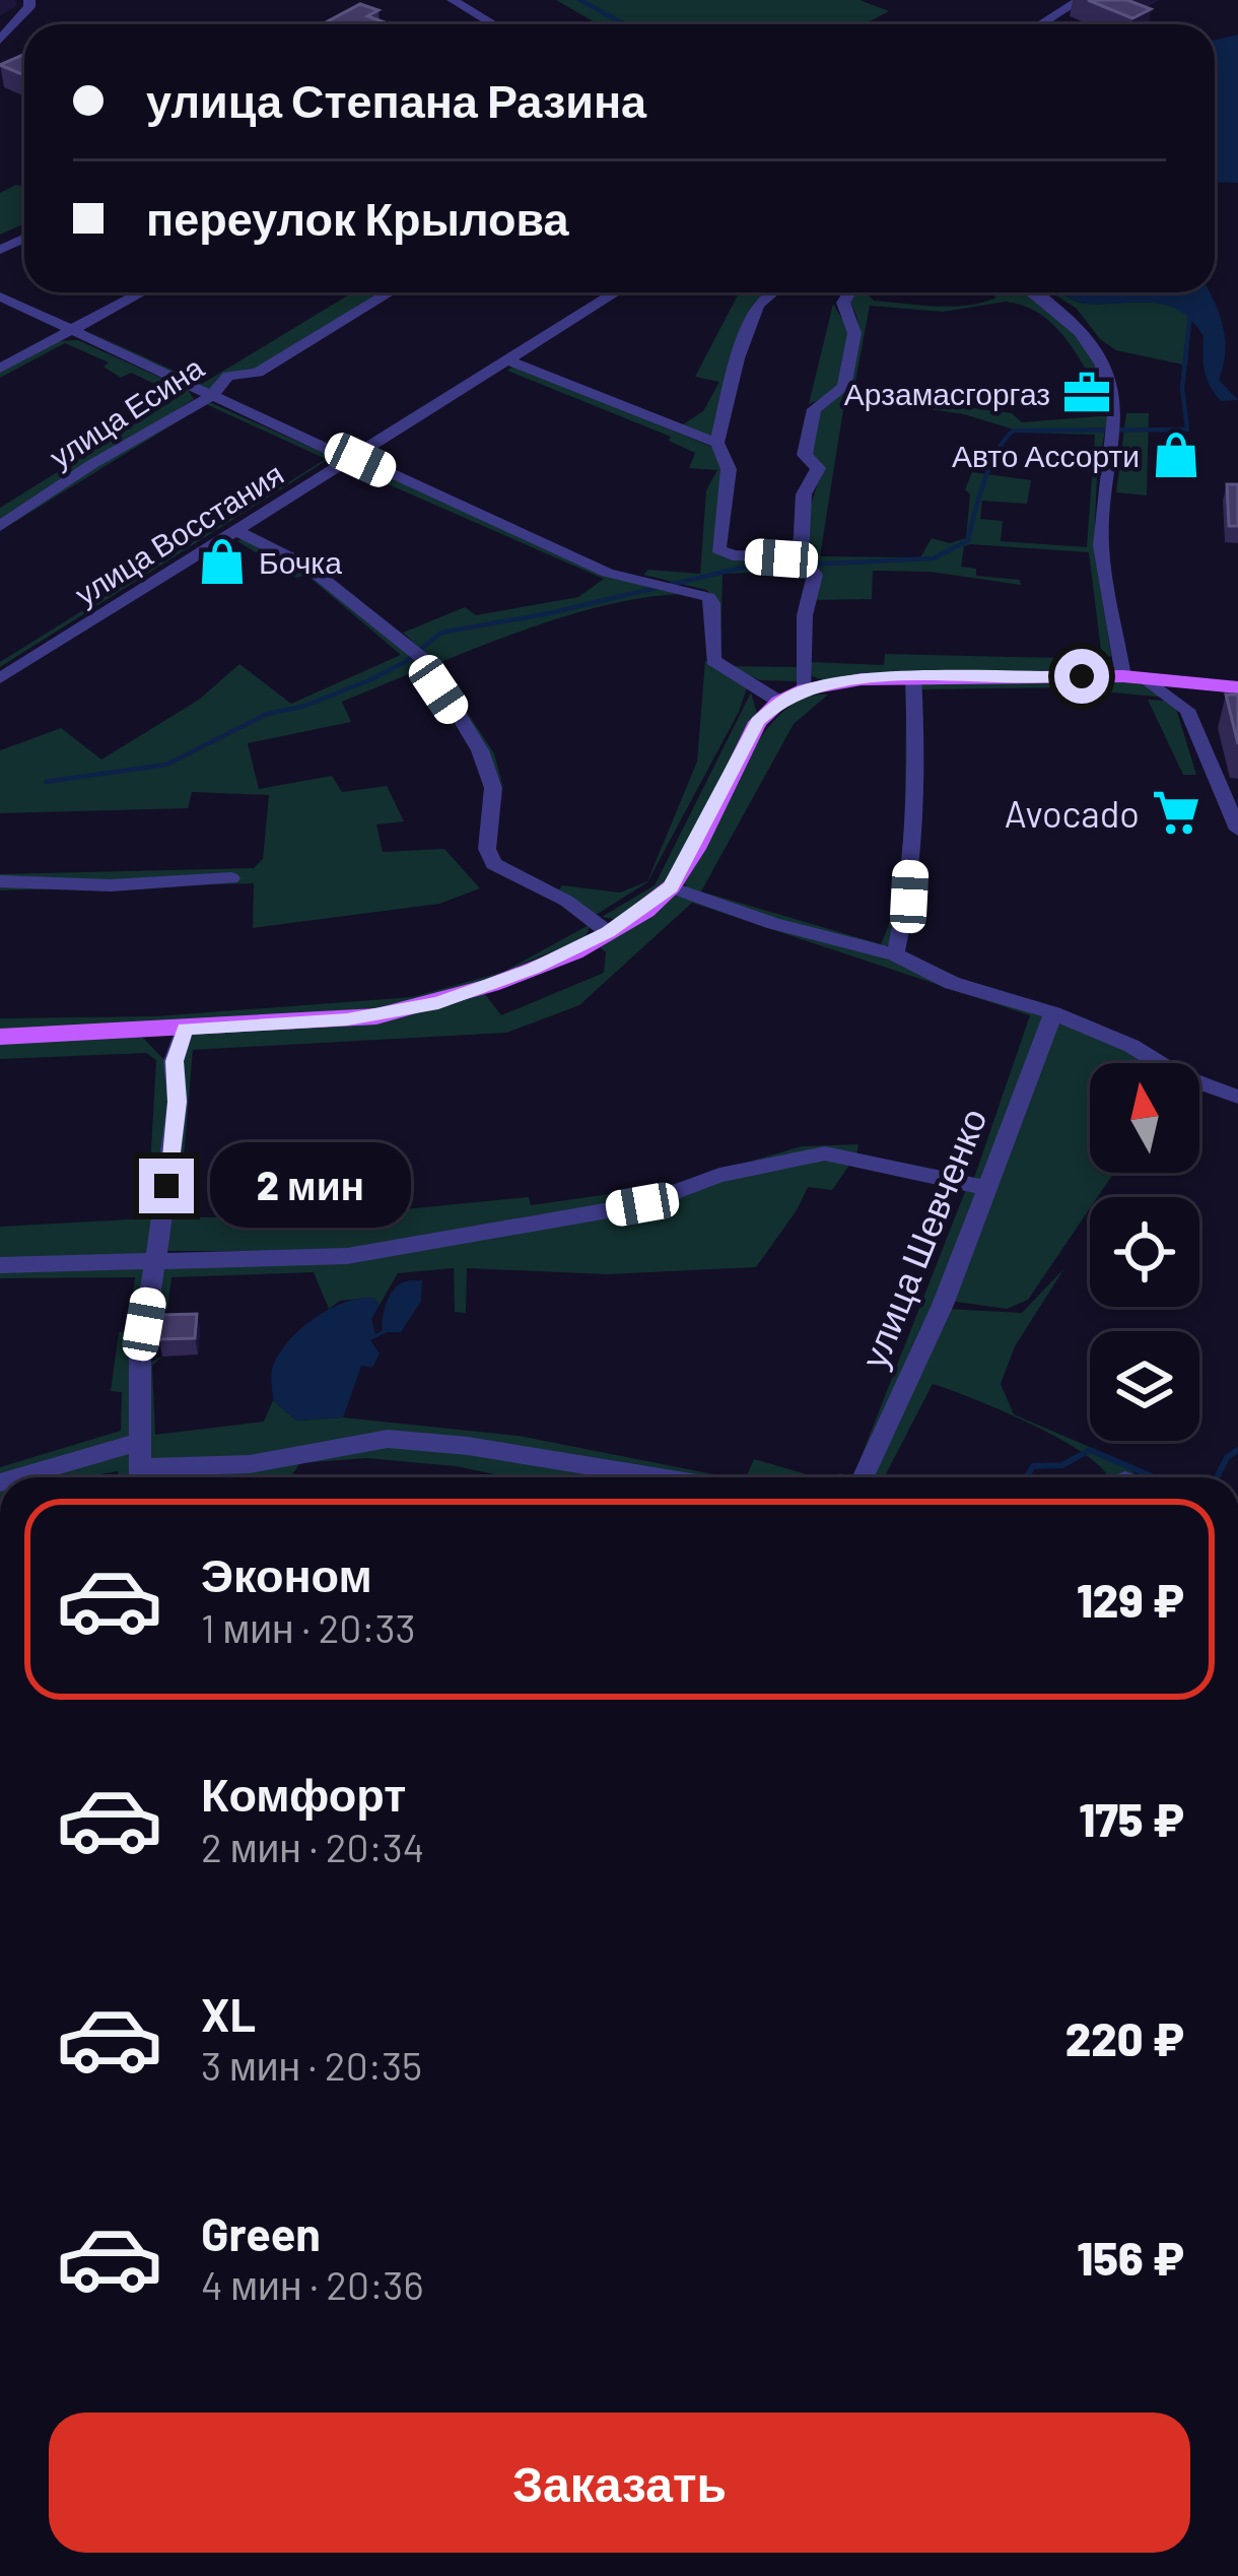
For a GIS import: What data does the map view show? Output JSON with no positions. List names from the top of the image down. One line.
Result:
{"streets":{"street":["улица Есина","улица Восстания","улица Шевченко"]},"places":{"office":["Арзамасгоргаз"],"shop":["Авто Ассорти","Бочка"],"supermarket":["Avocado"]},"north":"top","page":{"banner":["улица Степана Разина","переулок Крылова"],"bubble":"2 мин","list":[{"name":"Эконом","note":"1 мин · 20:33","value":"129 ₽"},{"name":"Комфорт","note":"2 мин · 20:34","value":"175 ₽"},{"name":"XL","note":"3 мин · 20:35","value":"220 ₽"},{"name":"Green","note":"4 мин · 20:36","value":"156 ₽"}],"buttons":"Заказать"}}
